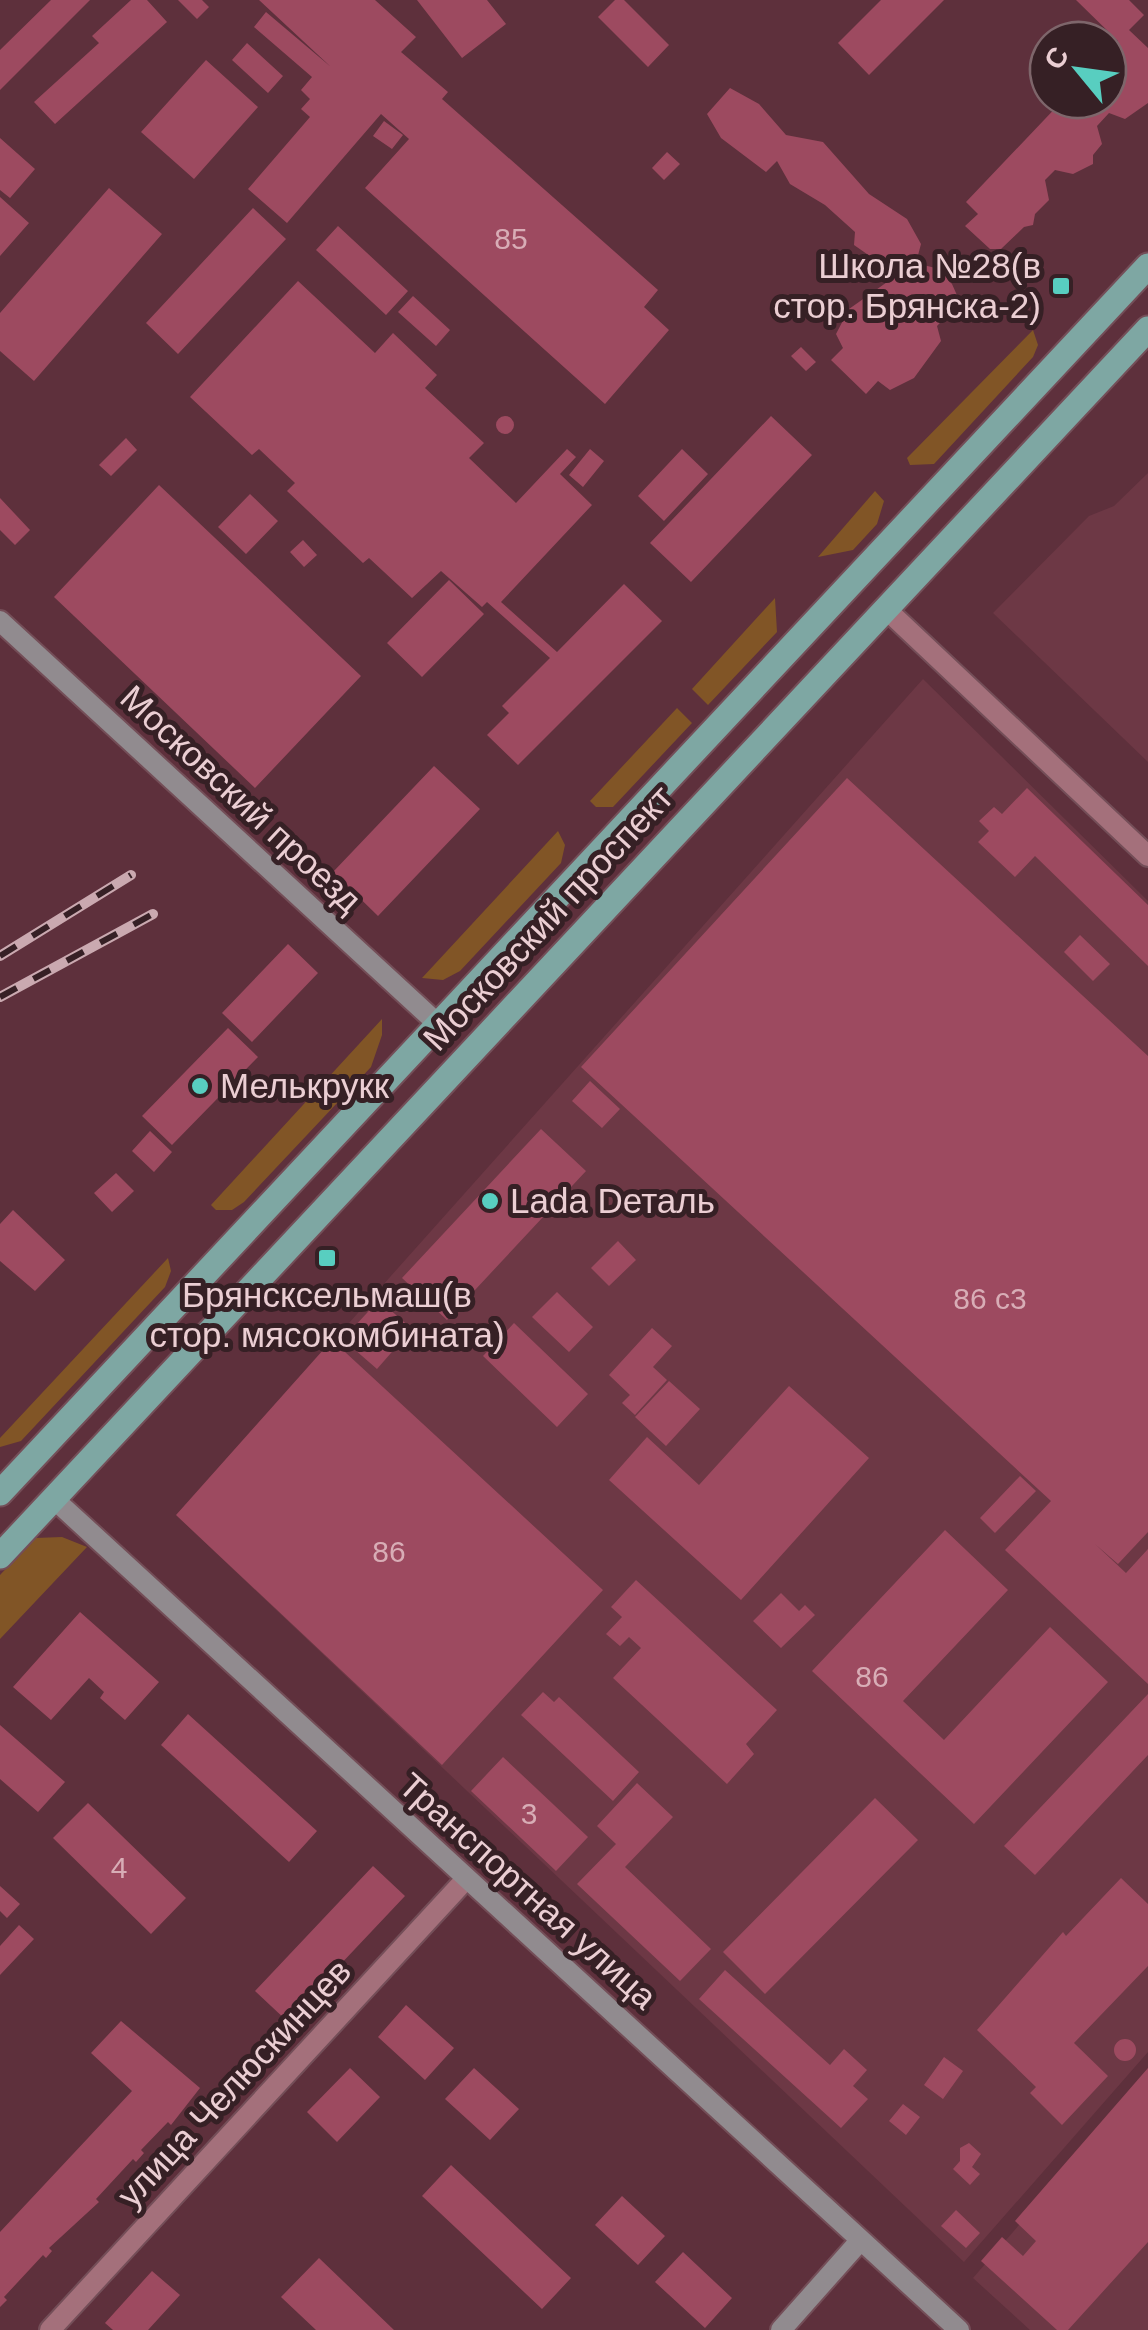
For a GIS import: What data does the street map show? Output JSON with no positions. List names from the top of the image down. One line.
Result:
{"streets":{"main road":["Московский проспект"],"street":["Московский проезд","Транспортная улица","улица Челюскинцев"]},"crossings":[["Московский проезд","Московский проспект"],["Московский проспект","Транспортная улица"],["Транспортная улица","улица Челюскинцев"]],"places":{"transit":["Школа №28(в стор. Брянска-2)","Брянсксельмаш(в стор. мясокомбината)"],"other":["Мелькрукк","Lada Dеталь"]},"house_numbers":["85","86 с3","86","86","3","4"],"north":"top left"}
